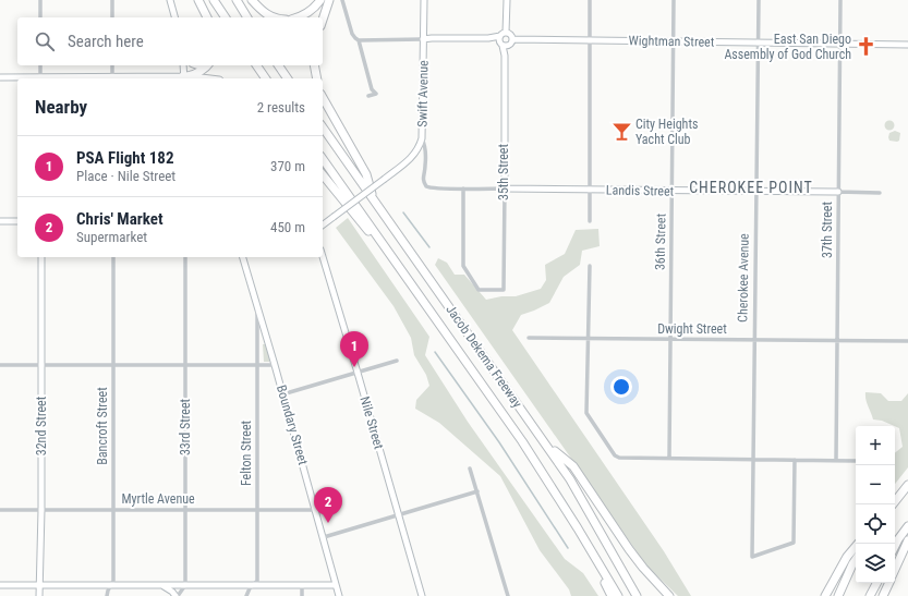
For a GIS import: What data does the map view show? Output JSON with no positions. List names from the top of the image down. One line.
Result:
{"streets":{"highway":["Jacob Dekema Freeway"],"street":["Wightman Street","Swift Avenue","35th Street","Landis Street","37th Street","36th Street","Cherokee Avenue","Dwight Street","Nile Street","Boundary Street","32nd Street","Bancroft Street","33rd Street","Felton Street","Myrtle Avenue"]},"crossings":[["Wightman Street","35th Street"],["Wightman Street","37th Street"],["Wightman Street","36th Street"],["Wightman Street","Cherokee Avenue"],["Swift Avenue","Landis Street"],["35th Street","Landis Street"],["Landis Street","37th Street"],["Landis Street","36th Street"],["Landis Street","Cherokee Avenue"],["37th Street","Dwight Street"],["36th Street","Dwight Street"],["Cherokee Avenue","Dwight Street"],["Boundary Street","Felton Street"],["Boundary Street","Myrtle Avenue"],["32nd Street","Myrtle Avenue"],["Bancroft Street","Myrtle Avenue"],["33rd Street","Myrtle Avenue"],["Felton Street","Myrtle Avenue"]],"districts":["CHEROKEE POINT"],"places":{"church":["East San Diego Assembly of God Church"],"bar":["City Heights Yacht Club"]},"page":{"search":"Search here","heading":["Nearby","2 results"],"list":[{"mark":"1","name":"PSA Flight 182","note":"Place · Nile Street","value":"370 m"},{"mark":"2","name":"Chris' Market","note":"Supermarket","value":"450 m"}],"pins":["1","2"],"map_buttons":["+","−"]}}
